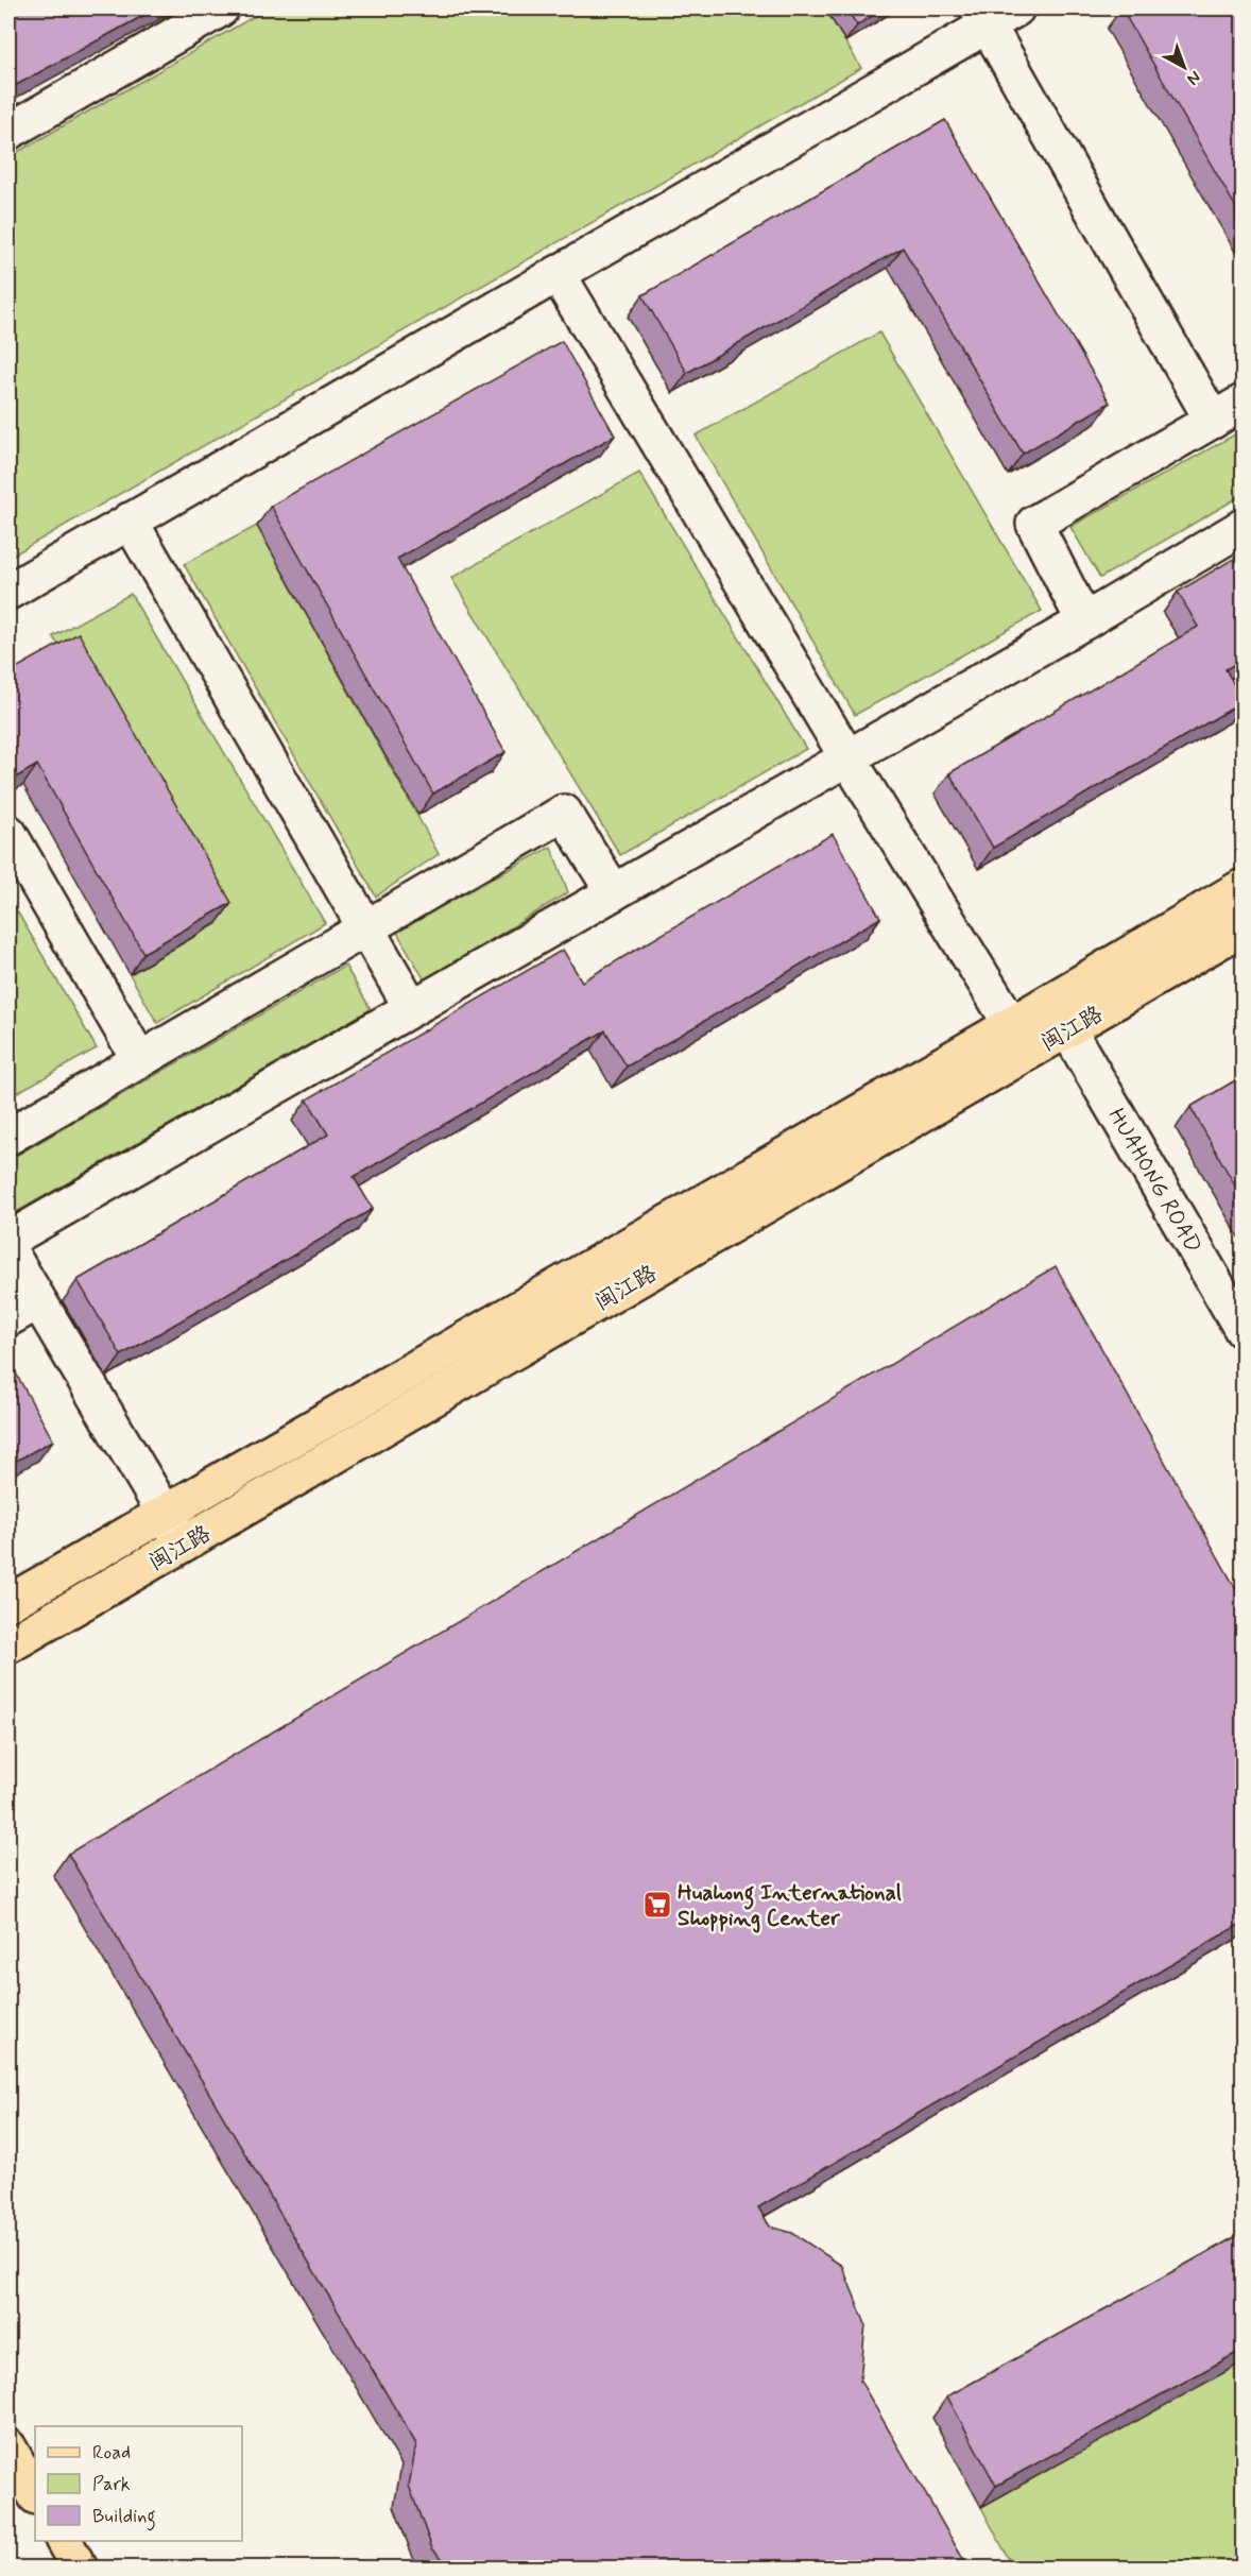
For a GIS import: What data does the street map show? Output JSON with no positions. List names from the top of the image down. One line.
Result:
{"streets":{"main road":["闽江路"],"street":["HUAHONG ROAD"]},"crossings":[["闽江路","HUAHONG ROAD"]],"places":{"supermarket":["Huahong International Shopping Center"]},"legend":["Road","Park","Building"],"north":"bottom right"}
